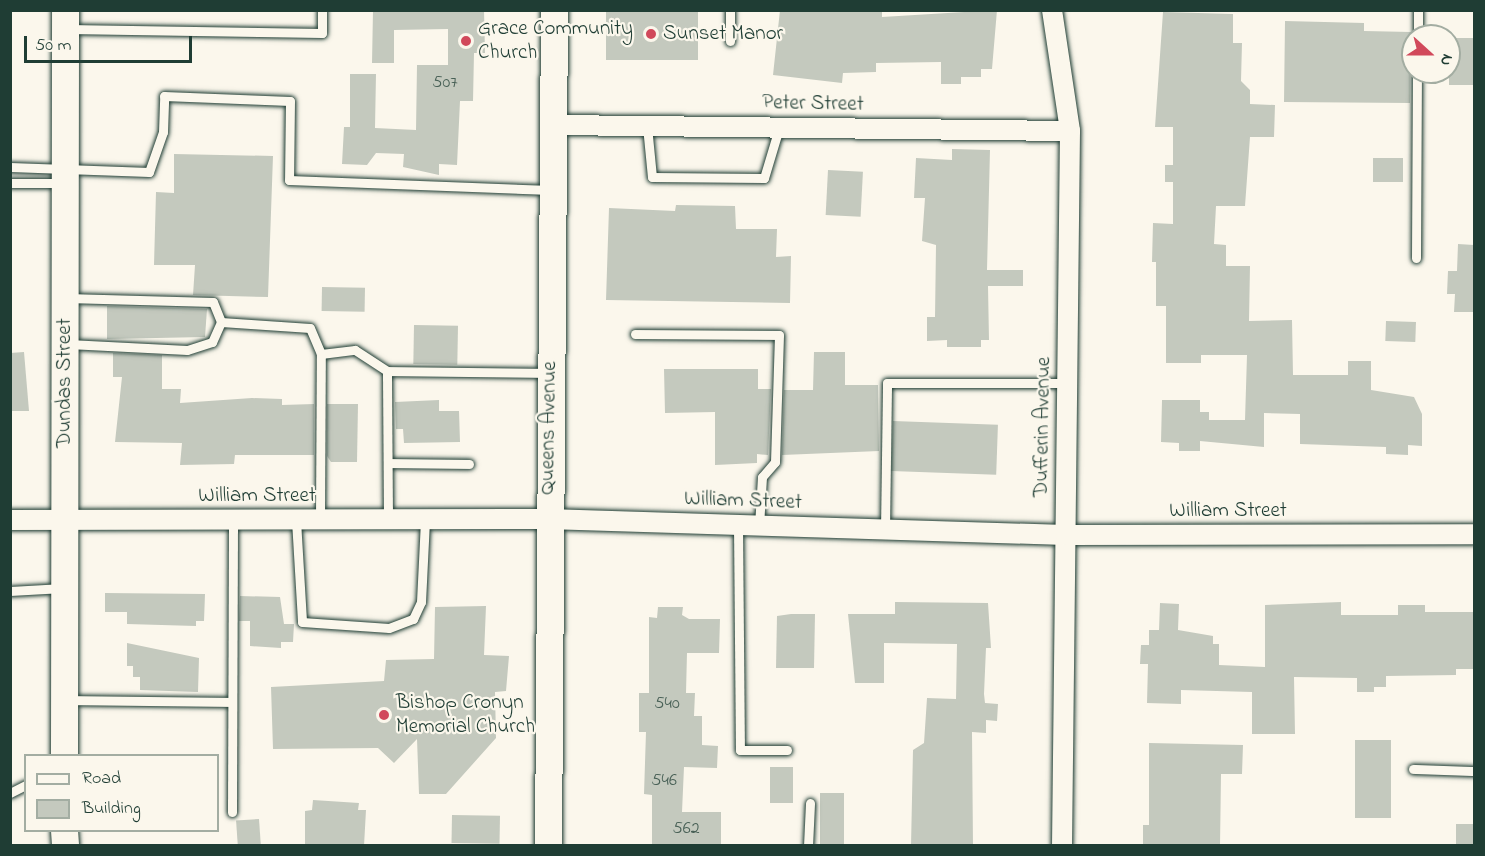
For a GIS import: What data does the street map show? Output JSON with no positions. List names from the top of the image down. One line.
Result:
{"streets":{"main road":["Dundas Street","Queens Avenue"],"street":["Peter Street","Dufferin Avenue","William Street"]},"crossings":[["Peter Street","Dufferin Avenue"],["Peter Street","Queens Avenue"],["Dundas Street","William Street"],["Dufferin Avenue","William Street"],["Queens Avenue","William Street"]],"places":["Sunset Manor","Grace Community Church","Bishop Cronyn Memorial Church"],"house_numbers":["507","540","546","562"],"legend":["Road","Building"],"scale_bar":"50 m","north":"right"}
